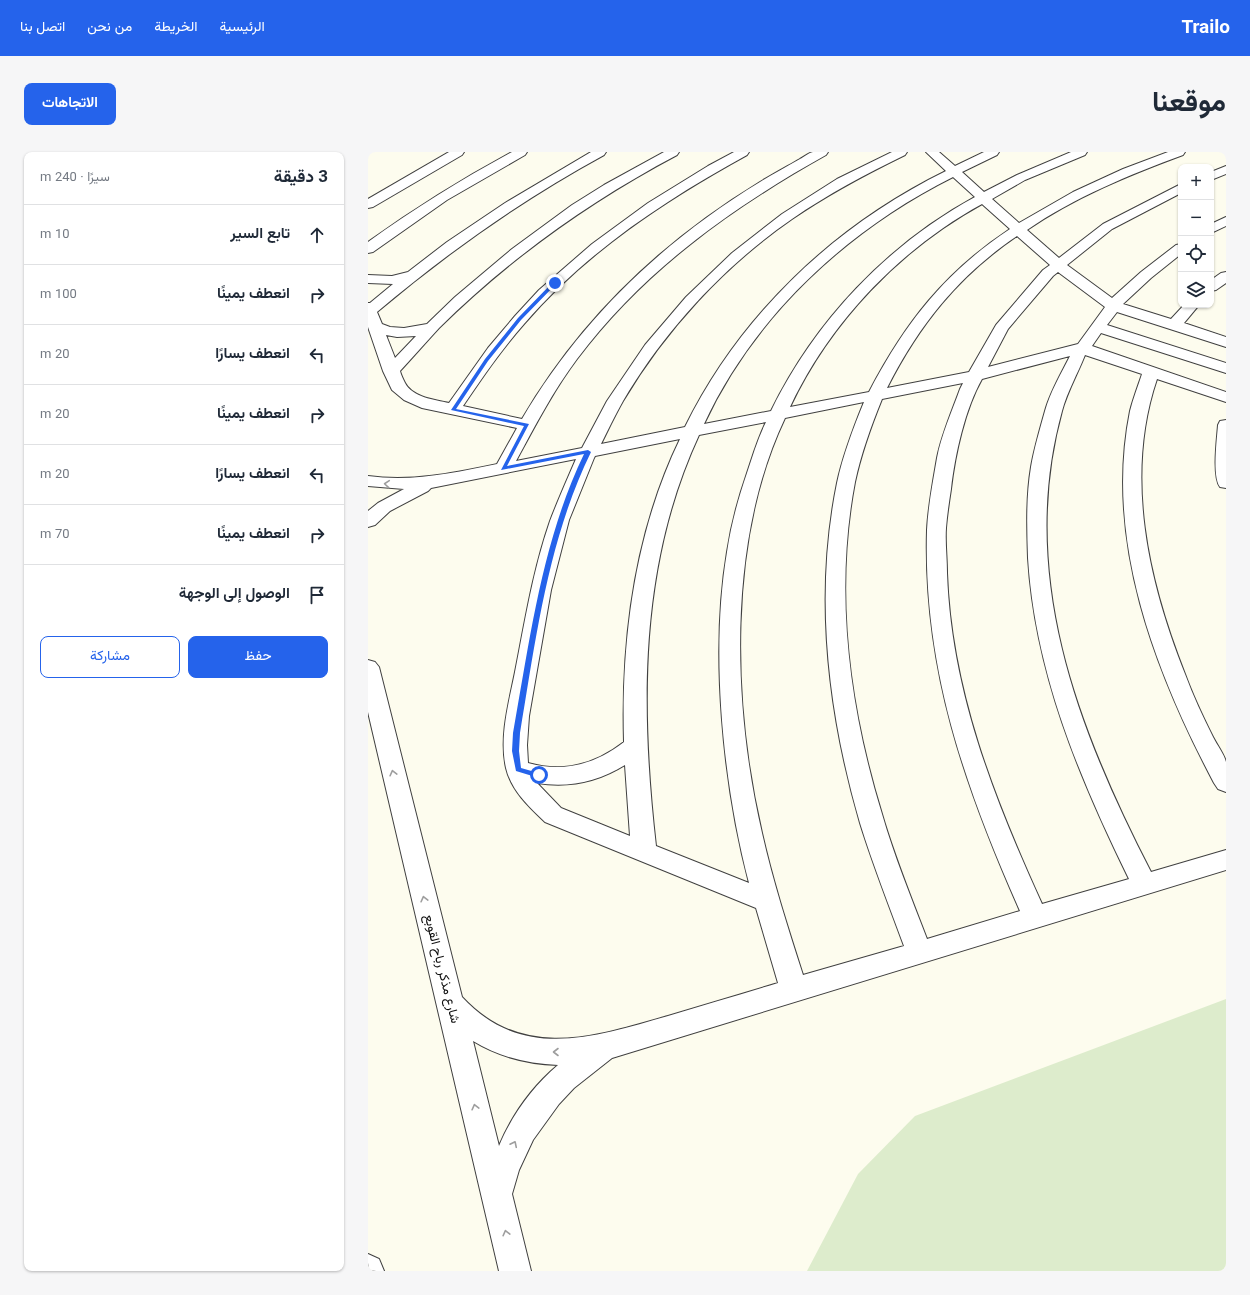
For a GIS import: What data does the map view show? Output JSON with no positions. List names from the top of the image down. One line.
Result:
{"streets":{"street":["شارع مذكر رباح القوبع"]},"one_way":["شارع مذكر رباح القوبع"],"page":{"header":"Trailo","nav":["الرئيسية","الخريطة","من نحن","اتصل بنا"],"title":"موقعنا","buttons":["الاتجاهات",["حفظ","مشاركة"]],"heading":["3 دقيقة","سيرًا · 240 m"],"map_buttons":["+","−"],"list":[["تابع السير","10 m"],["انعطف يمينًا","100 m"],["انعطف يسارًا","20 m"],["انعطف يمينًا","20 m"],["انعطف يسارًا","20 m"],["انعطف يمينًا","70 m"],"الوصول إلى الوجهة"]}}
